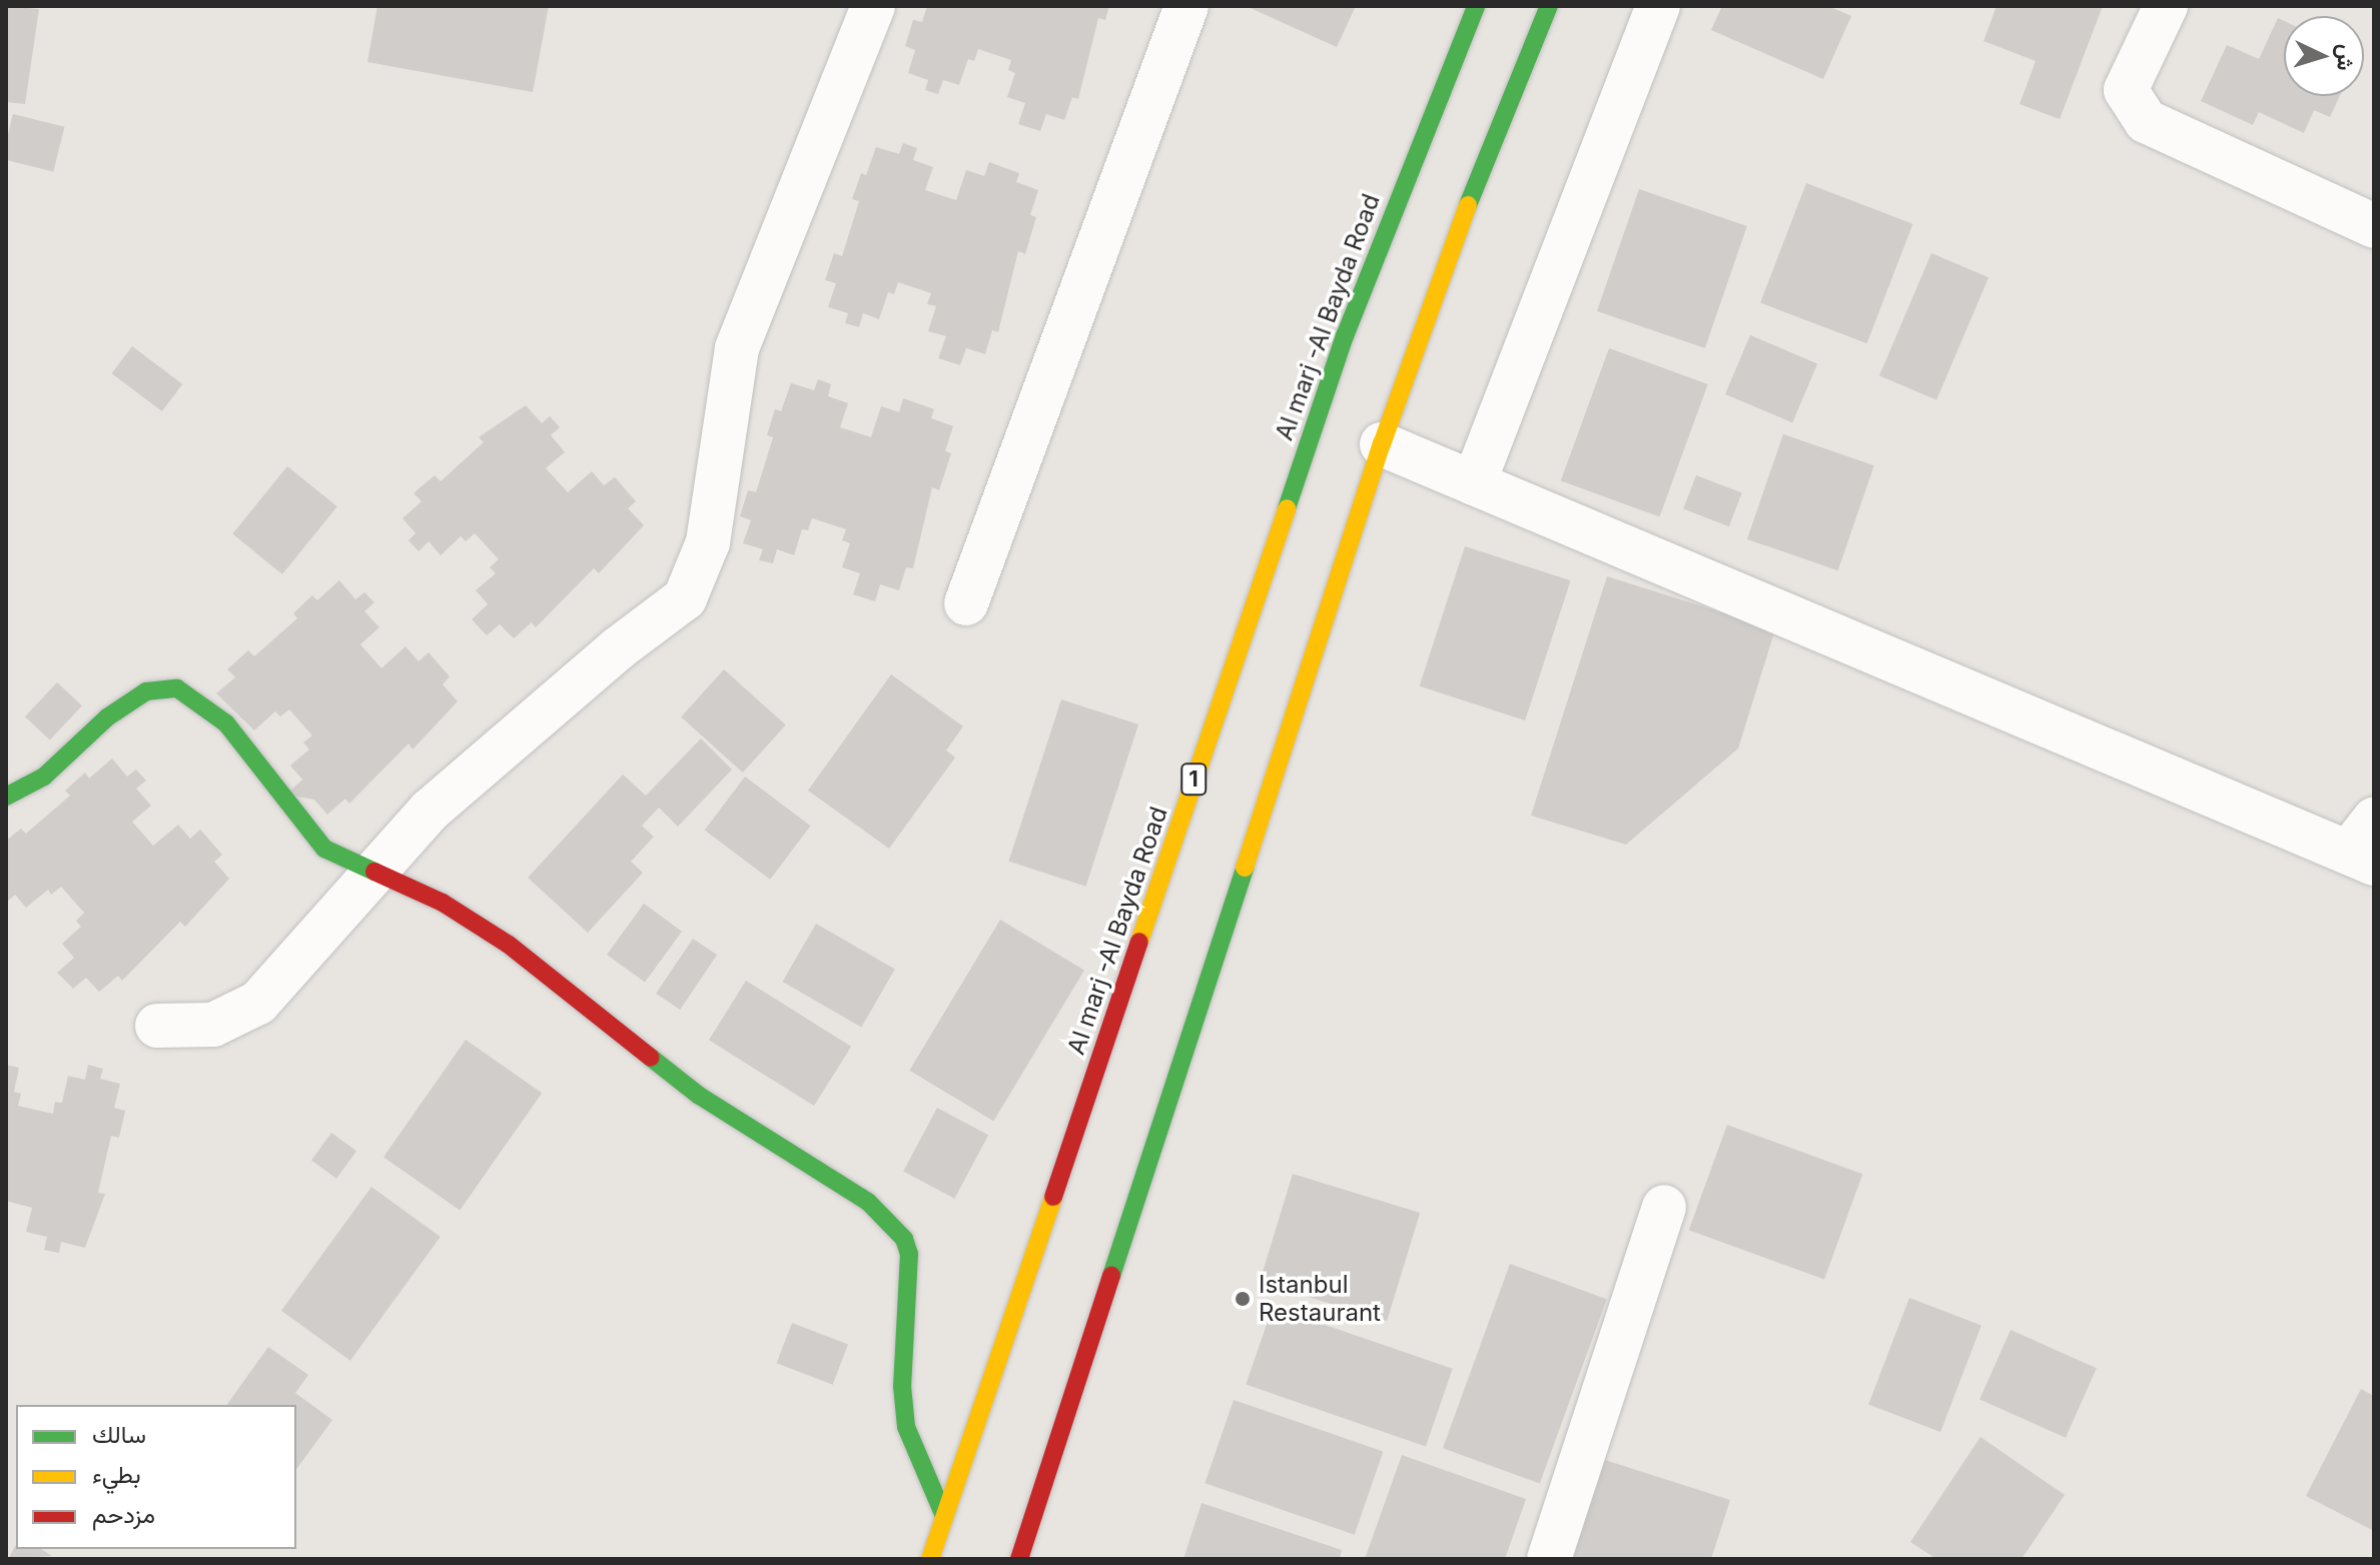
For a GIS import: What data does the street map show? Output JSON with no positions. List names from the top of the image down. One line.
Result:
{"streets":{"main road":["Al marj -Al Bayda Road","1"]},"places":["Istanbul Restaurant"],"legend":["سالك","بطيء","مزدحم"],"north":"right"}
